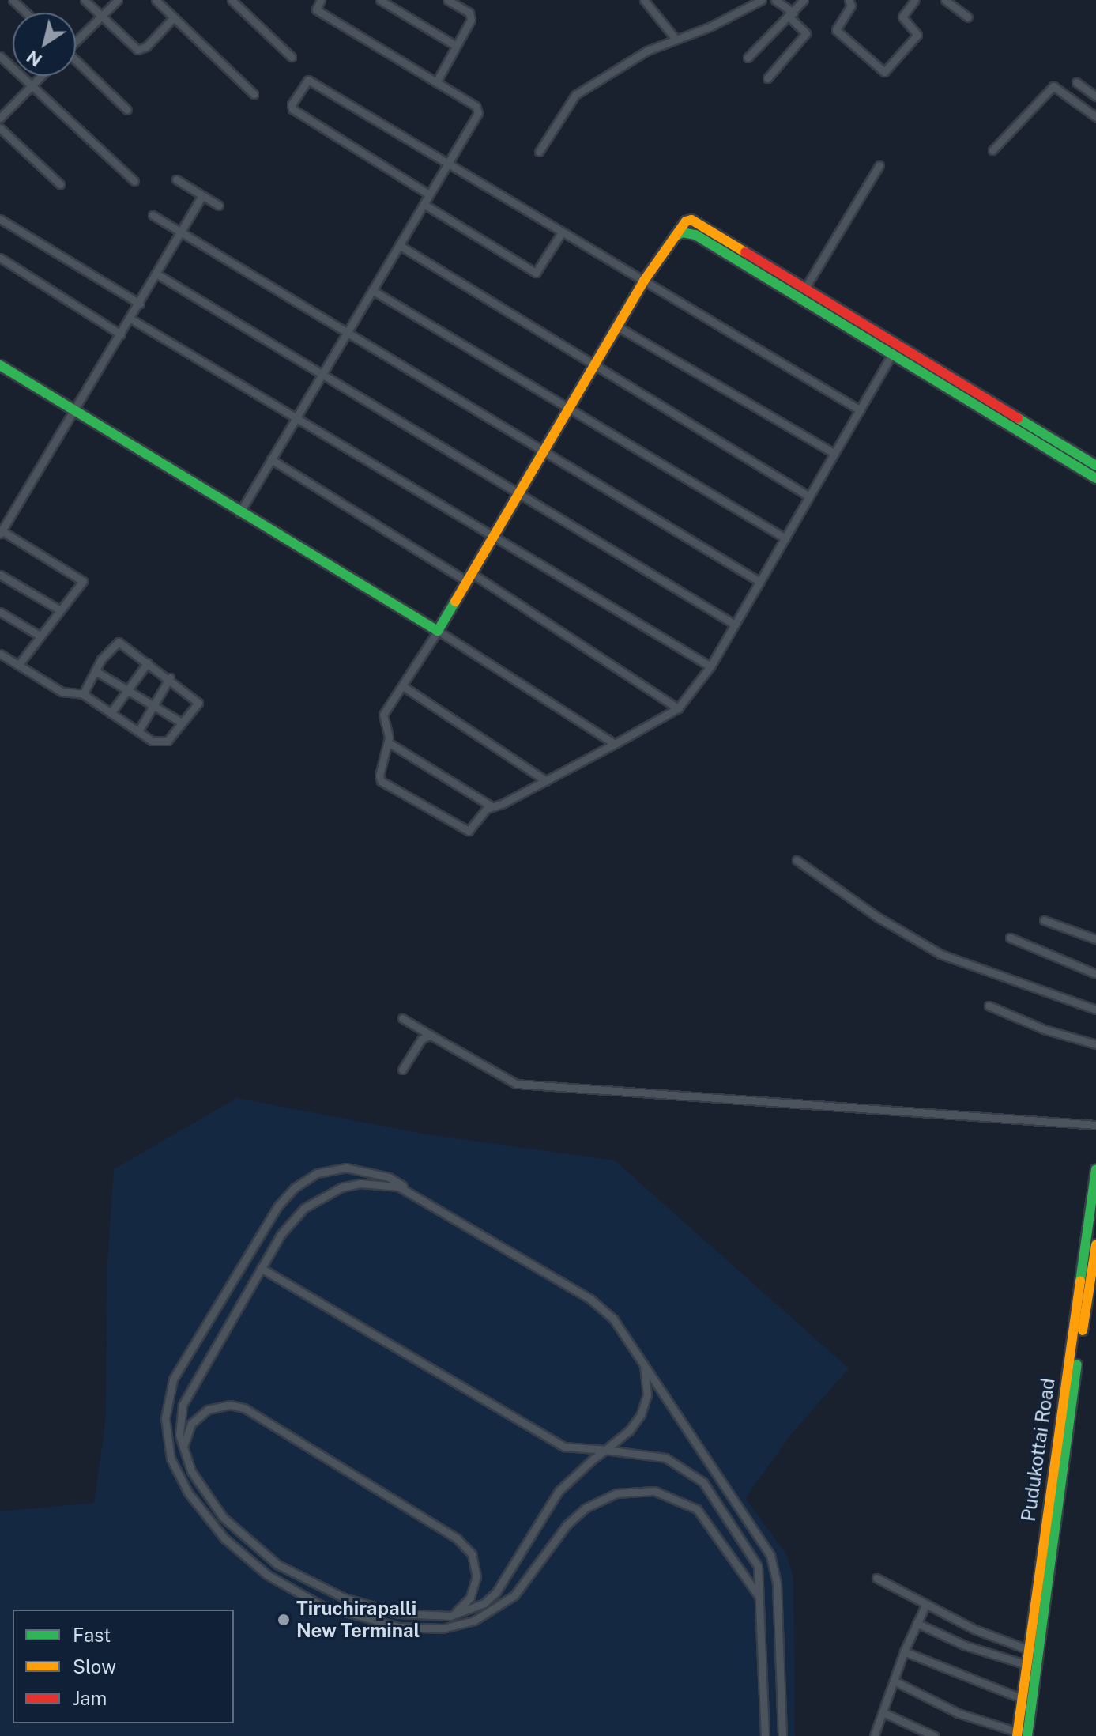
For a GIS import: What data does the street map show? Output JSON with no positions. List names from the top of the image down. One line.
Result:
{"streets":{"main road":["Pudukottai Road"]},"places":["Tiruchirapalli New Terminal"],"legend":["Fast","Slow","Jam"],"north":"bottom left"}
